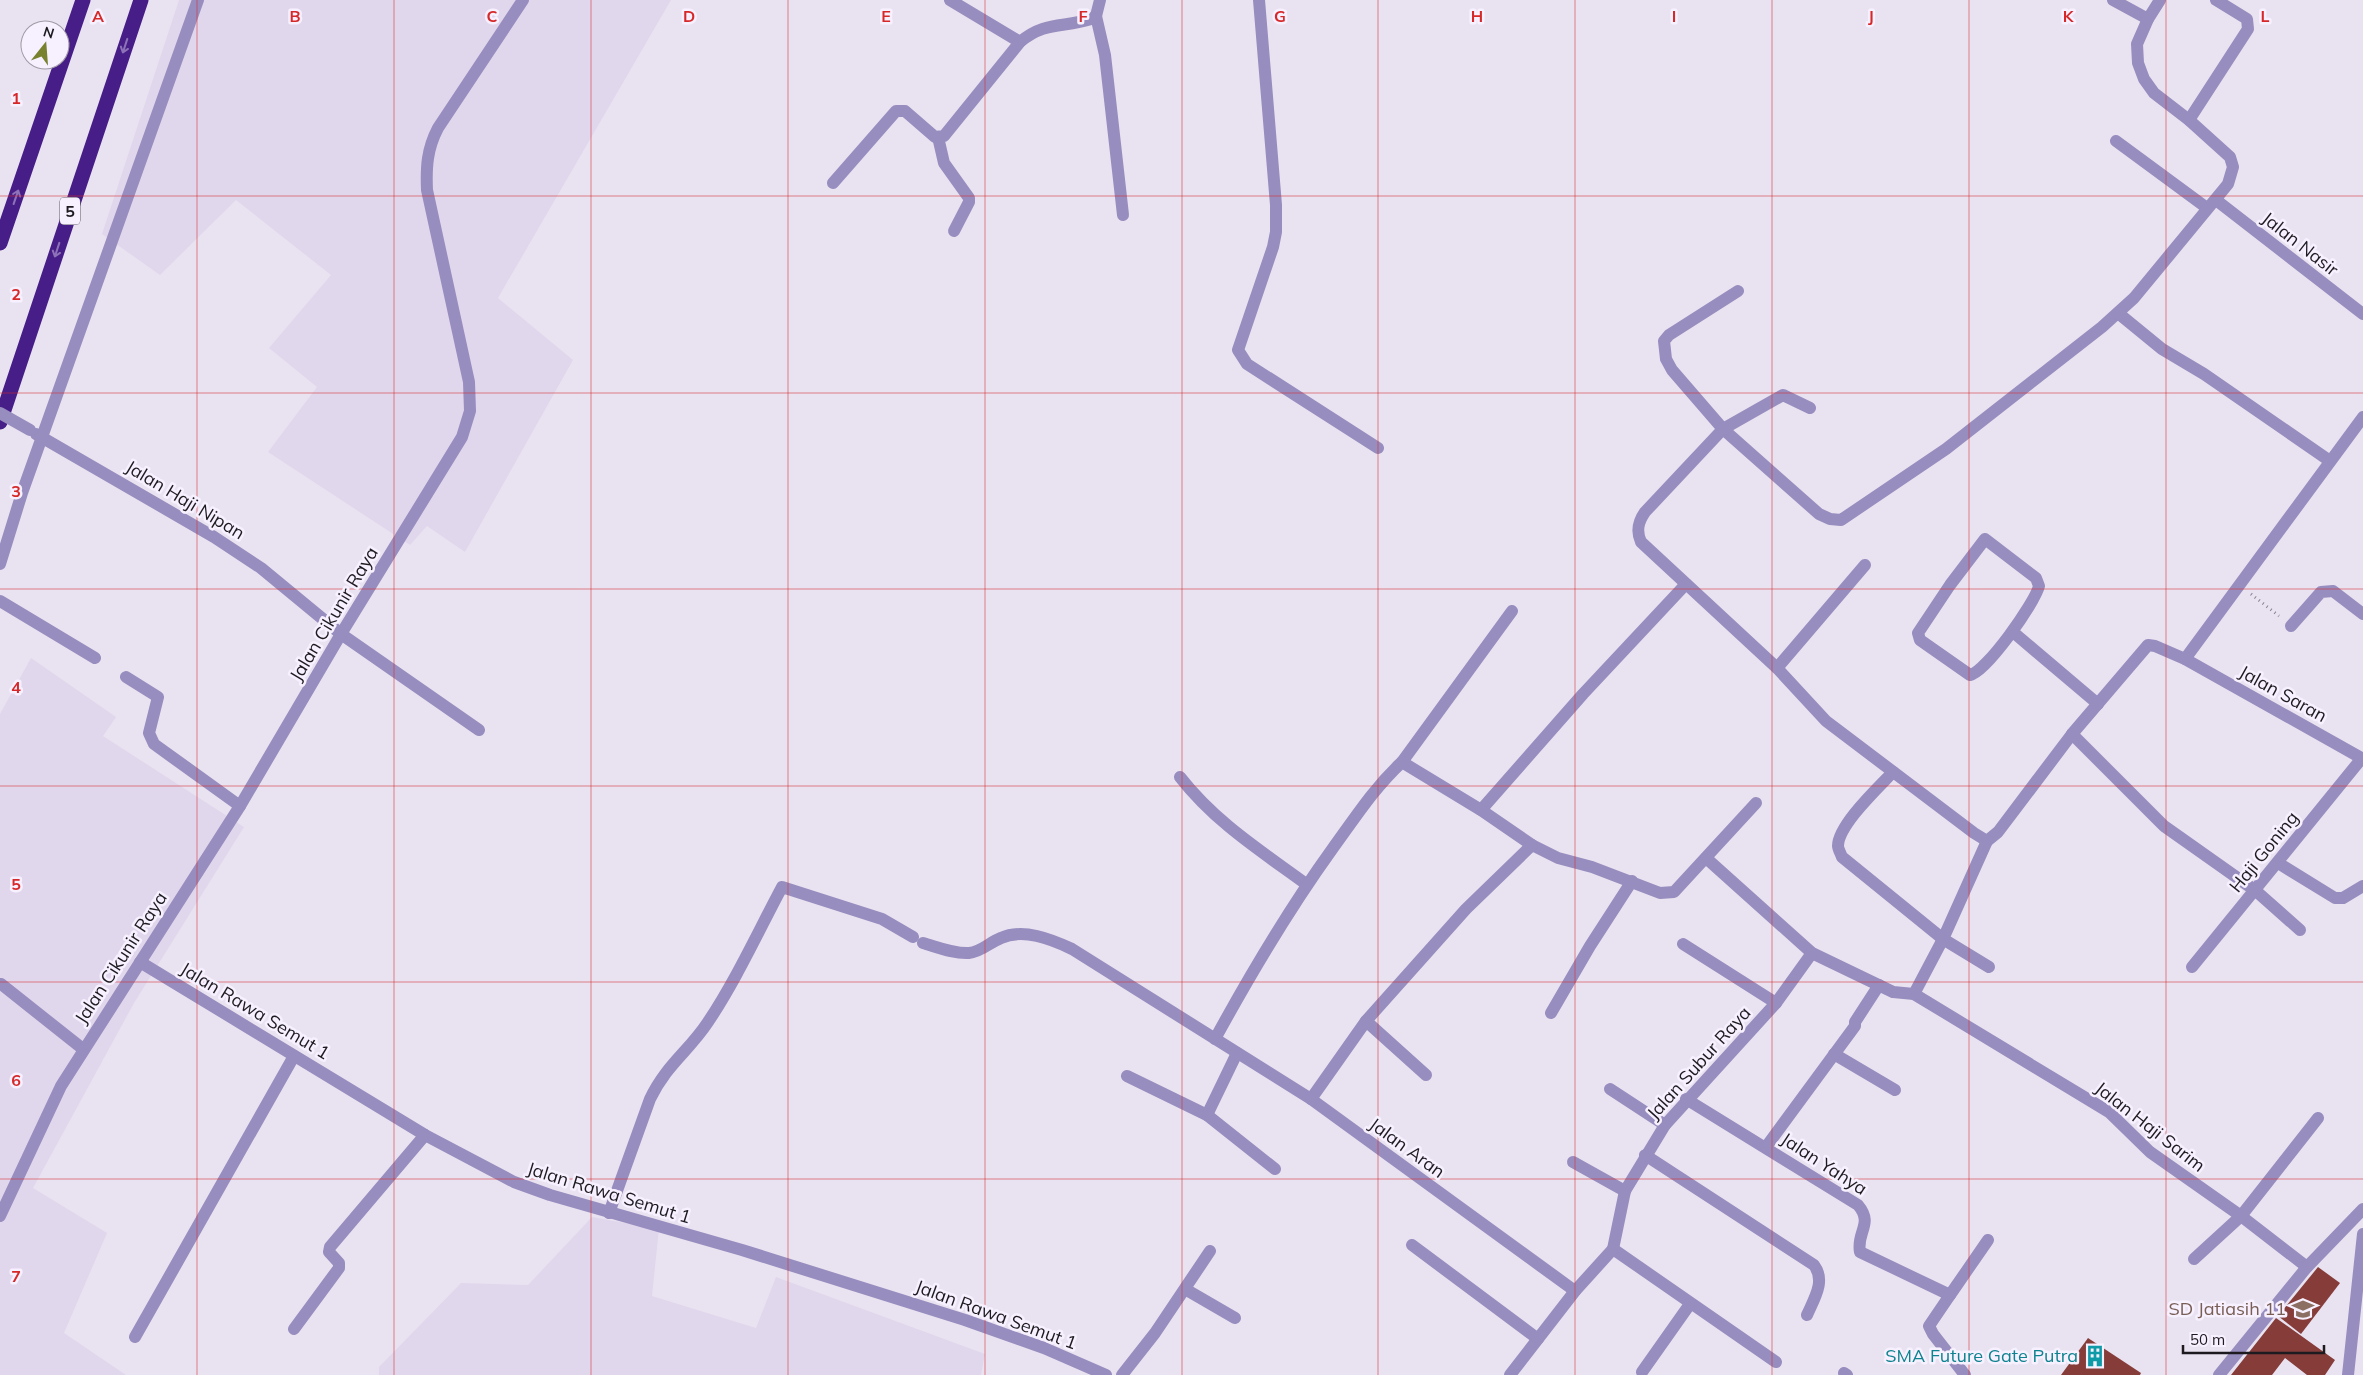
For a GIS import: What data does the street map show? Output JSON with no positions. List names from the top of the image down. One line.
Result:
{"streets":{"highway":["5"],"street":["Jalan Nasir","Jalan Haji Nipan","Jalan Cikunir Raya","Jalan Saran","Haji Goning","Jalan Rawa Semut 1","Jalan Subur Raya","Jalan Haji Sarim","Jalan Aran","Jalan Yahya"]},"crossings":[["Jalan Haji Nipan","Jalan Cikunir Raya"],["Jalan Cikunir Raya","Jalan Rawa Semut 1"],["Jalan Saran","Haji Goning"],["Jalan Rawa Semut 1","Jalan Aran"],["Jalan Subur Raya","Jalan Yahya"]],"places":{"school or university":["SD Jatiasih 11"],"building":["SMA Future Gate Putra"]},"scale_bar":"50 m","north":"top","grid":{"columns":["A","B","C","D","E","F","G","H","I","J","K","L"],"rows":["1","2","3","4","5","6","7"]}}
